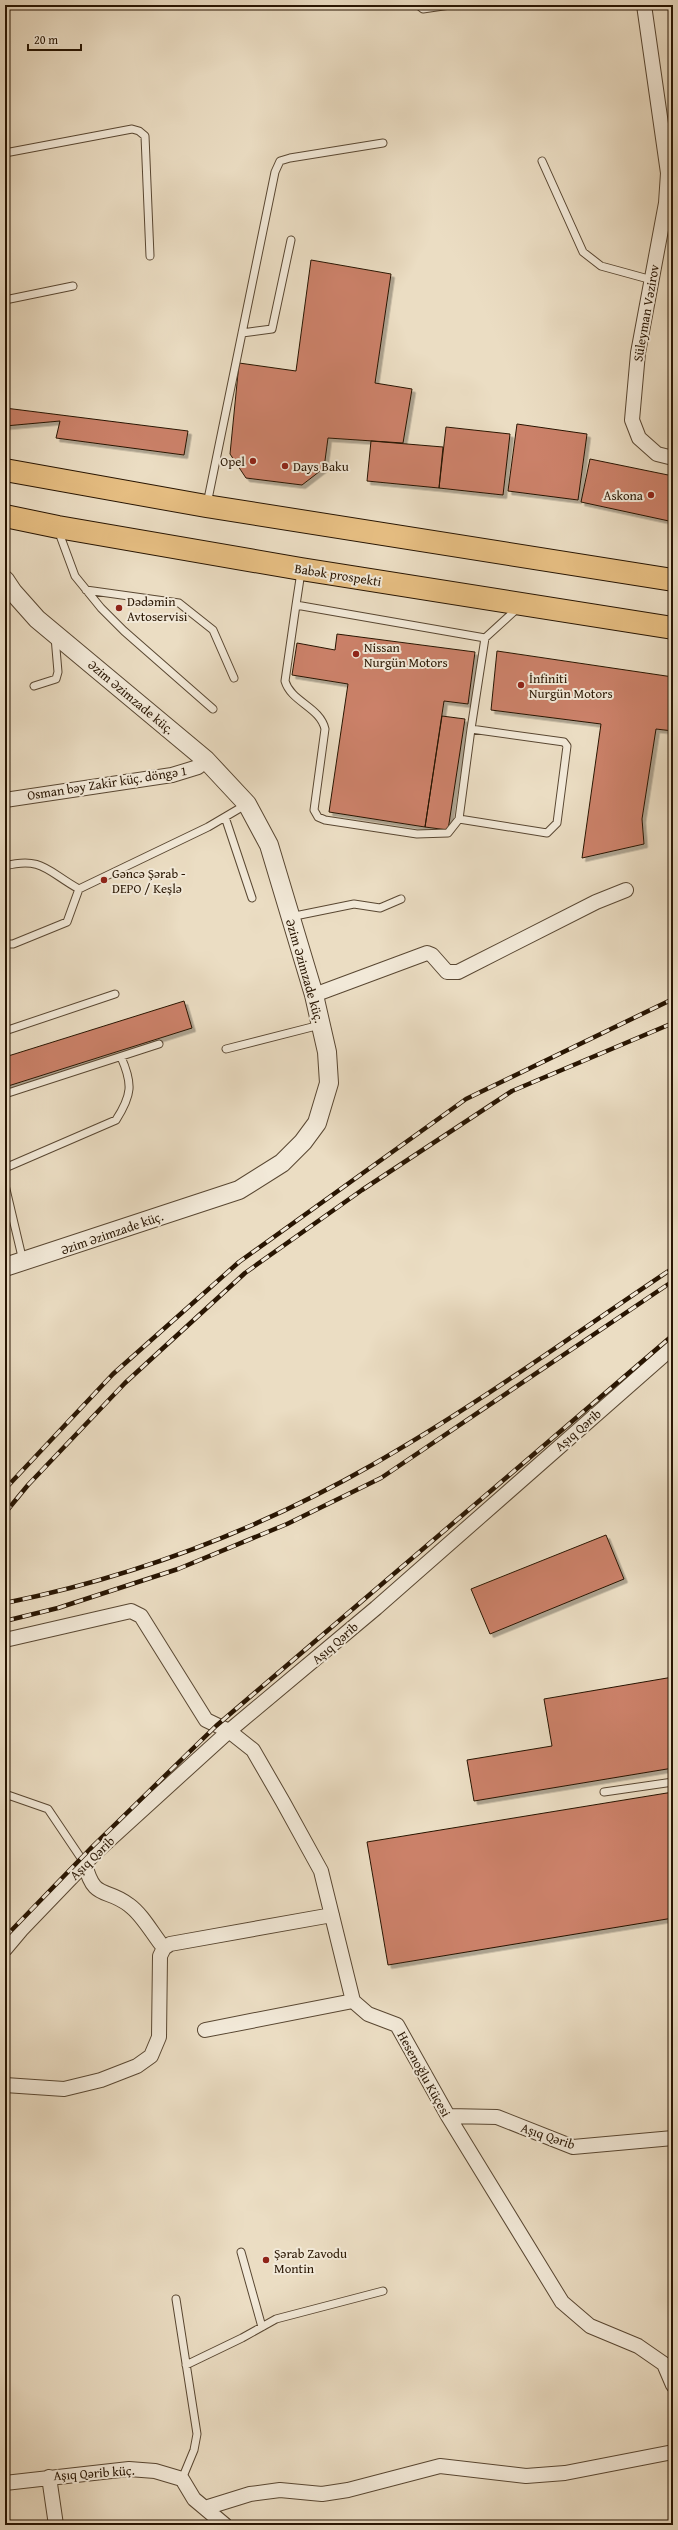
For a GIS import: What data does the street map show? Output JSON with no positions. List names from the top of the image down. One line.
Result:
{"streets":{"main road":["Babək prospekti"],"street":["Süleyman Vəzirov","Əzim Əzimzade küç.","Osman bəy Zakir küç. döngə 1","Aşıq Qərib","Hesenoğlu Küçesi","Aşıq Qərib küç."]},"crossings":[["Əzim Əzimzade küç.","Osman bəy Zakir küç. döngə 1"],["Aşıq Qərib","Hesenoğlu Küçesi"]],"places":["Opel","Days Baku","Askona","Dədəmin Avtoservisi","Nissan Nurgün Motors","İnfiniti Nurgün Motors","Gəncə Şərab - DEPO / Keşlə","Şərab Zavodu Montin"],"scale_bar":"20 m"}
